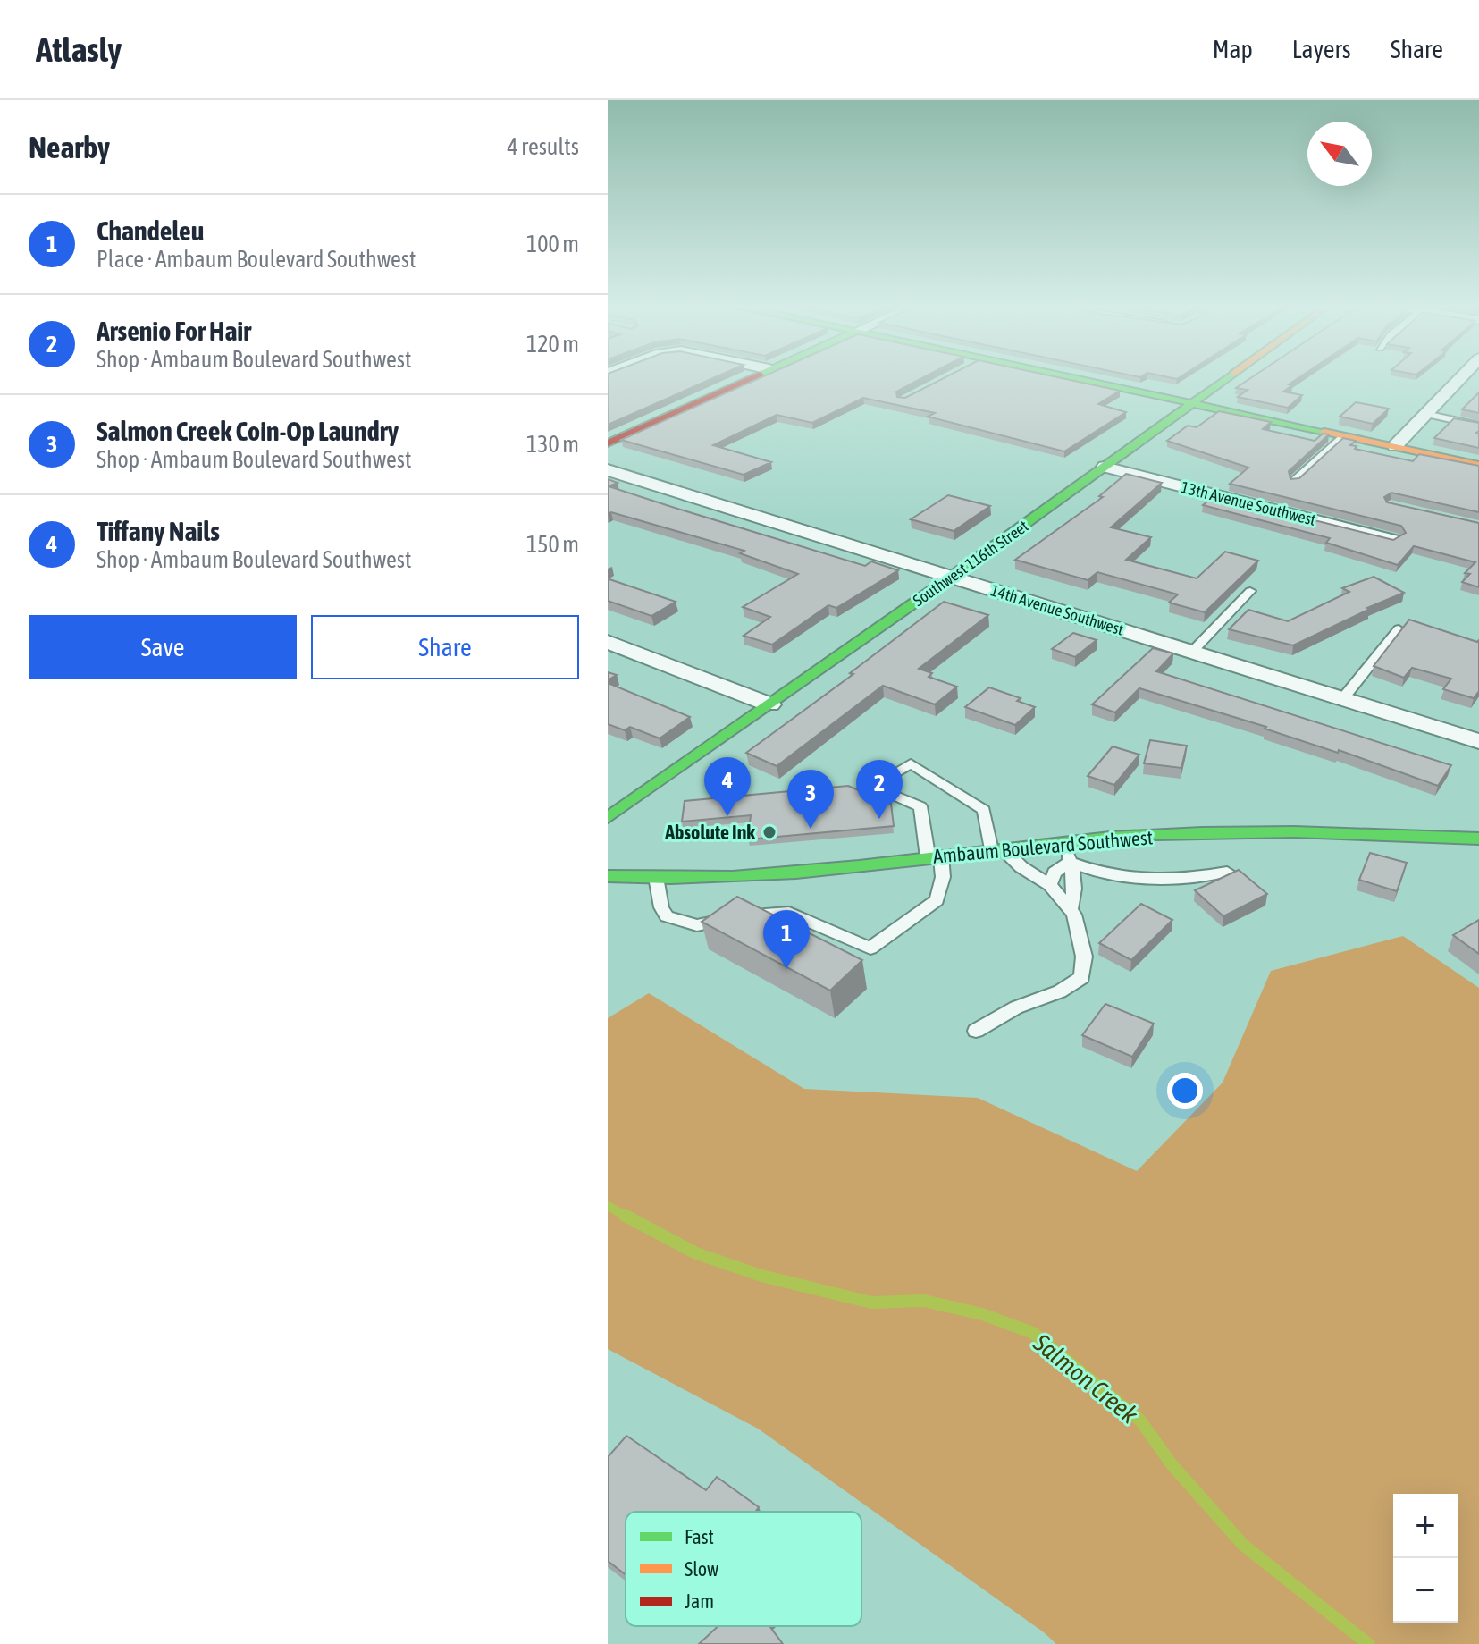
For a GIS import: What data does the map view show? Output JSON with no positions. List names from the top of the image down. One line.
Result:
{"streets":{"street":["13th Avenue Southwest","Southwest 116th Street","14th Avenue Southwest","Ambaum Boulevard Southwest"]},"crossings":[["13th Avenue Southwest","Southwest 116th Street"],["Southwest 116th Street","14th Avenue Southwest"]],"water":["Salmon Creek"],"places":["Absolute Ink"],"legend":["Fast","Slow","Jam"],"north":"top left","page":{"header":"Atlasly","nav":["Map","Layers","Share"],"heading":["Nearby","4 results"],"list":[{"mark":"1","name":"Chandeleu","note":"Place · Ambaum Boulevard Southwest","value":"100 m"},{"mark":"2","name":"Arsenio For Hair","note":"Shop · Ambaum Boulevard Southwest","value":"120 m"},{"mark":"3","name":"Salmon Creek Coin-Op Laundry","note":"Shop · Ambaum Boulevard Southwest","value":"130 m"},{"mark":"4","name":"Tiffany Nails","note":"Shop · Ambaum Boulevard Southwest","value":"150 m"}],"buttons":["Save","Share"],"pins":["4","2","3","1"],"map_buttons":["+","−"]}}
